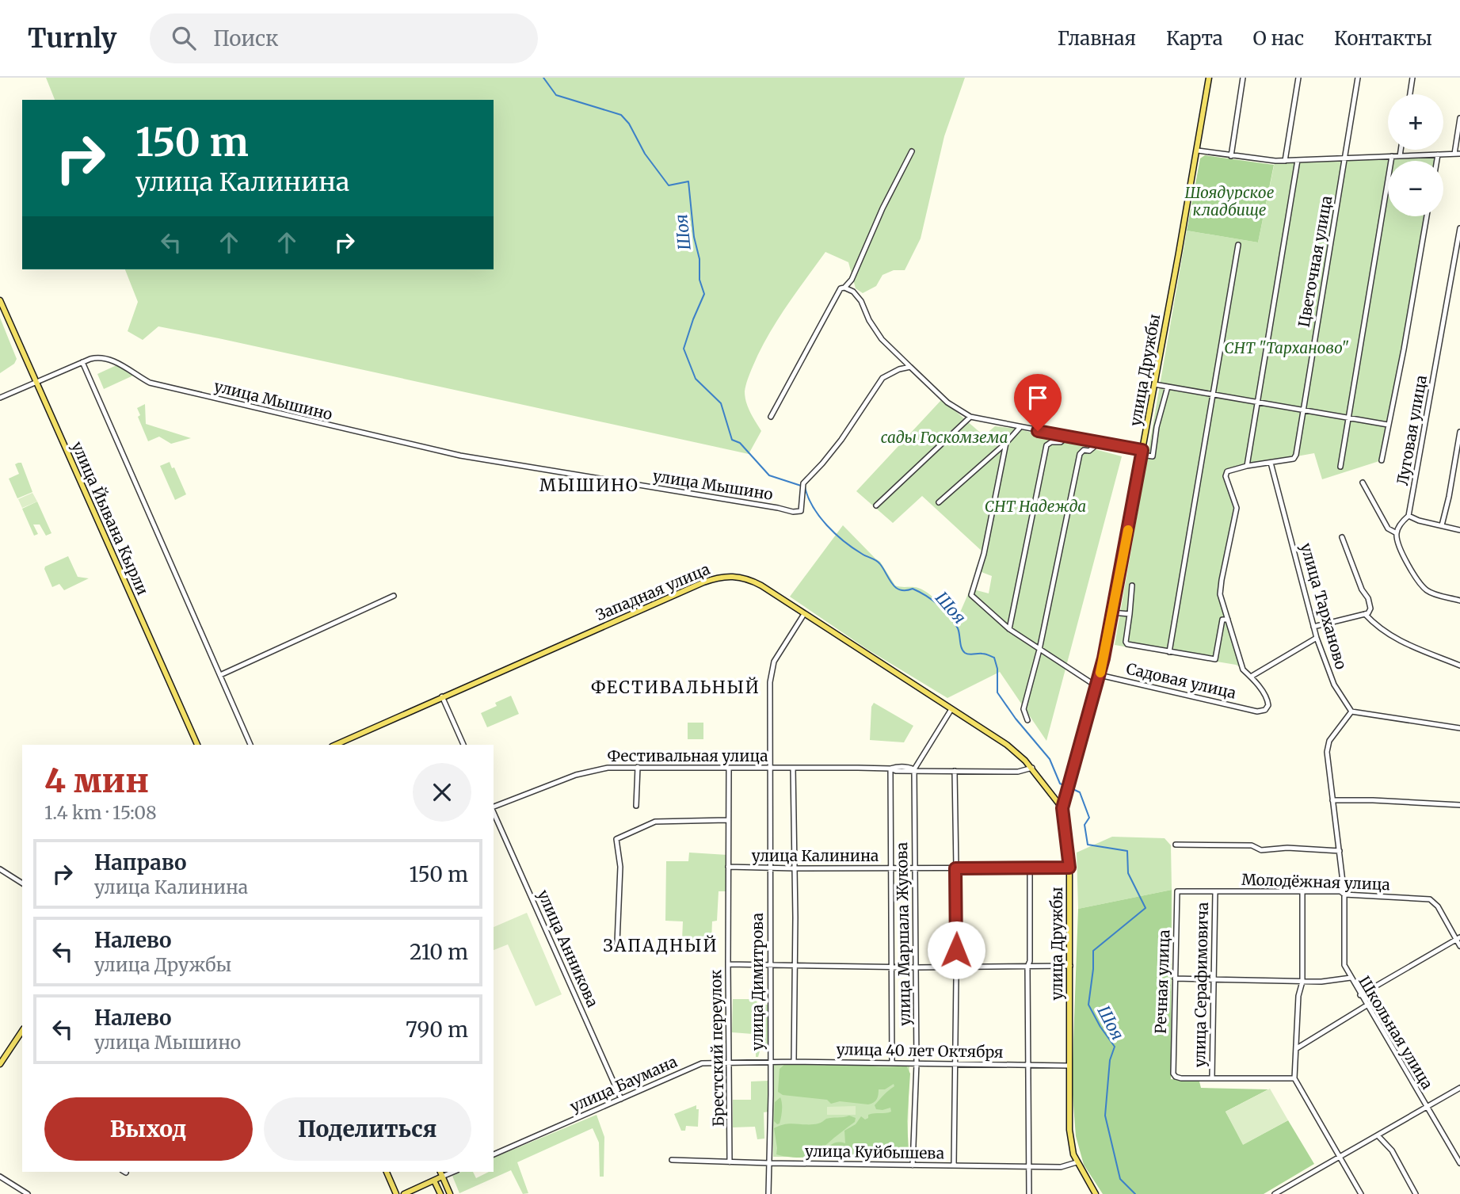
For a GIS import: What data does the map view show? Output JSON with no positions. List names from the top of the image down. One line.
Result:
{"streets":{"main road":["улица Дружбы","улица Йывана Кырли","Западная улица"],"street":["Цветочная улица","улица Мышино","Луговая улица","улица Тарханово","Садовая улица","Фестивальная улица","улица Калинина","Молодёжная улица","улица Маршала Жукова","улица Анникова","улица Димитрова","Речная улица","улица Серафимовича","Школьная улица","Брестский переулок","улица 40 лет Октября","улица Баумана","улица Куйбышева"]},"crossings":[["Цветочная улица","улица Тарханово"],["улица Дружбы","Западная улица"],["улица Дружбы","Садовая улица"],["улица Дружбы","улица Калинина"],["улица Дружбы","улица 40 лет Октября"],["улица Дружбы","улица Куйбышева"],["Западная улица","Фестивальная улица"],["Западная улица","улица Димитрова"],["Фестивальная улица","улица Маршала Жукова"],["Фестивальная улица","улица Димитрова"],["Фестивальная улица","Брестский переулок"],["улица Калинина","улица Маршала Жукова"],["улица Калинина","улица Димитрова"],["улица Калинина","Брестский переулок"],["Молодёжная улица","Речная улица"],["Молодёжная улица","улица Серафимовича"],["улица Маршала Жукова","улица 40 лет Октября"],["улица Маршала Жукова","улица Куйбышева"],["улица Анникова","улица Баумана"],["улица Димитрова","улица 40 лет Октября"],["улица Димитрова","улица Баумана"],["улица Димитрова","улица Куйбышева"],["Речная улица","улица Серафимовича"],["Речная улица","Школьная улица"],["улица Серафимовича","Школьная улица"],["Брестский переулок","улица Баумана"],["Брестский переулок","улица Куйбышева"],["улица 40 лет Октября","улица Баумана"]],"districts":["МЫШИНО","ФЕСТИВАЛЬНЫЙ","ЗАПАДНЫЙ"],"water":["Шоя"],"parks":["Шоядурское кладбище","СНТ \"Тарханово\"","сады Госкомзема","СНТ Надежда"],"page":{"header":"Turnly","search":"Поиск","nav":["Главная","Карта","О нас","Контакты"],"map_buttons":["+","−"],"turn":["150 m","улица Калинина"],"heading":["4 мин","1.4 km · 15:08"],"list":[{"name":"Направо","note":"улица Калинина","value":"150 m"},{"name":"Налево","note":"улица Дружбы","value":"210 m"},{"name":"Налево","note":"улица Мышино","value":"790 m"}],"buttons":["Выход","Поделиться"]}}
